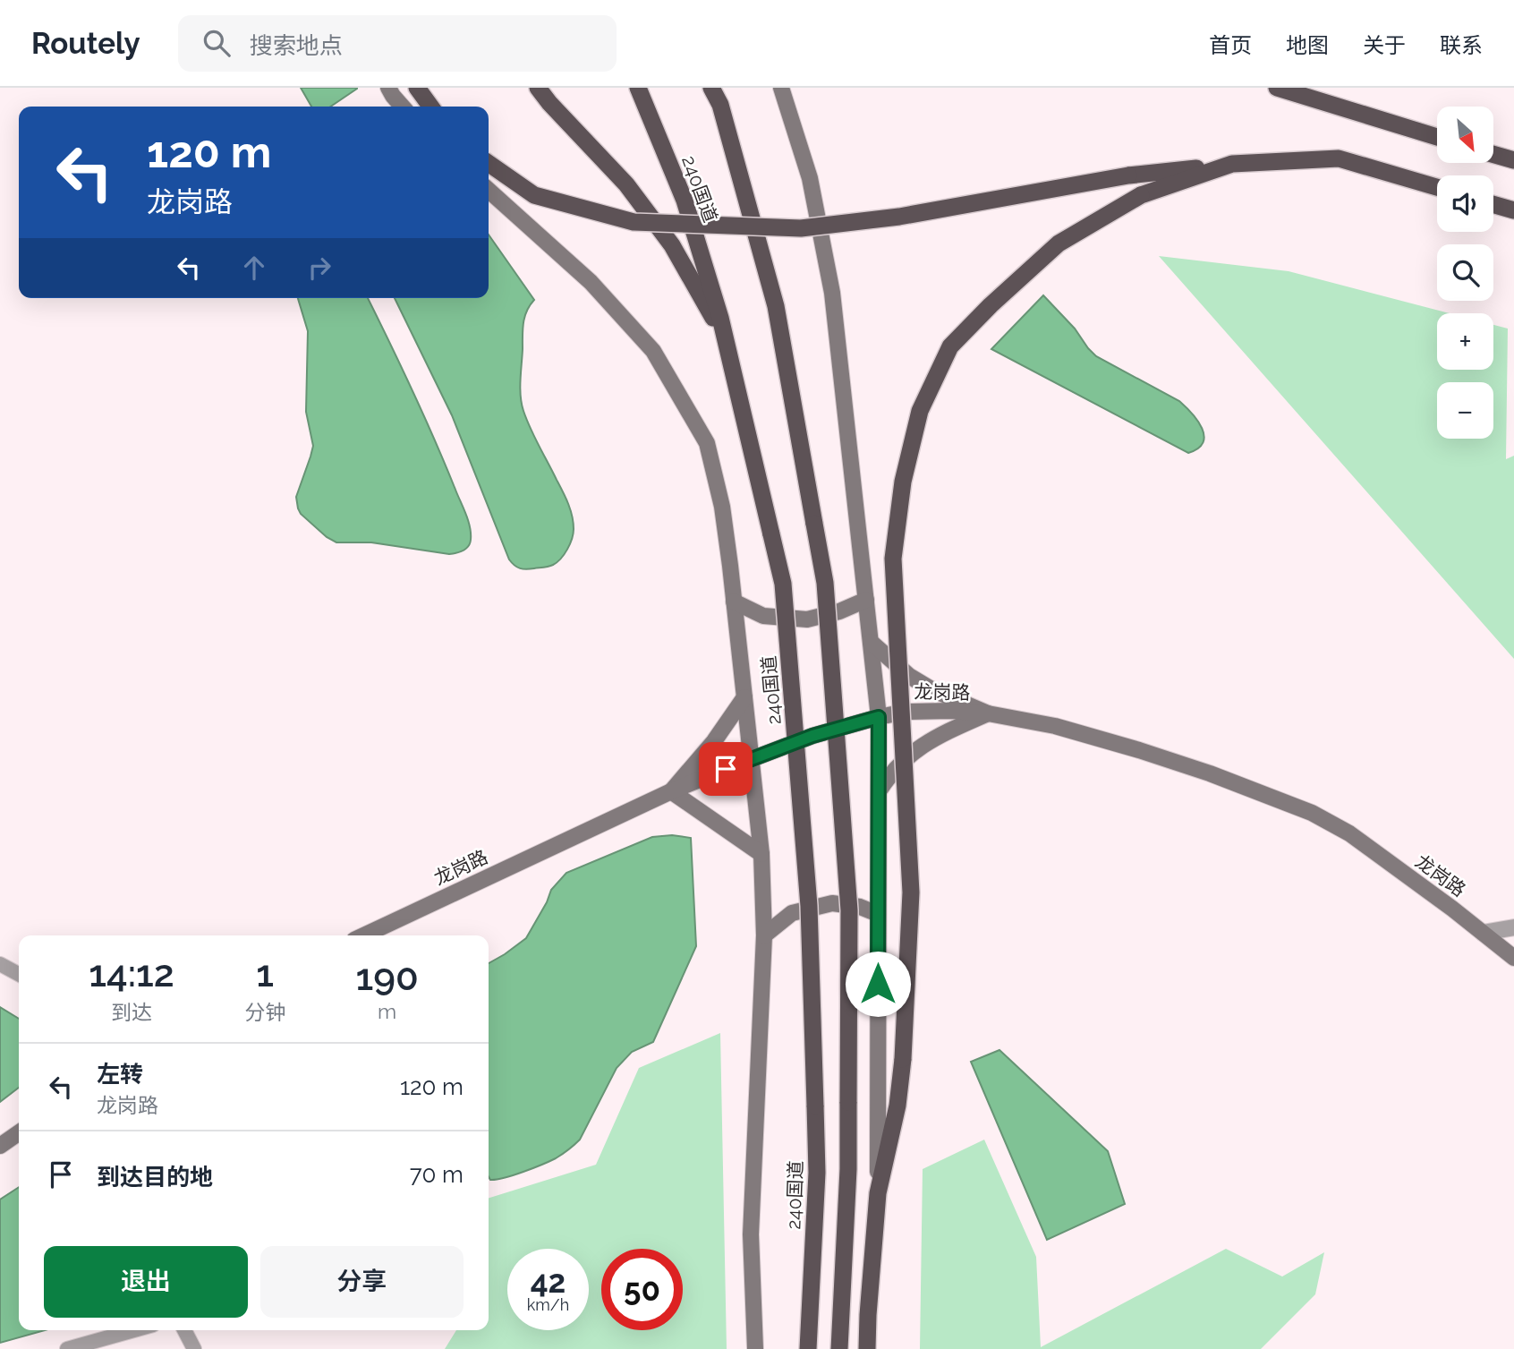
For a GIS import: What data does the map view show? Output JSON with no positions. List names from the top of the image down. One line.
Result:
{"streets":{"highway":["240国道"],"main road":["龙岗路"]},"north":"bottom right","page":{"header":"Routely","search":"搜索地点","nav":["首页","地图","关于","联系"],"map_buttons":["+","−"],"turn":["120 m","龙岗路"],"eta":["14:12","到达","1","分钟","190","m"],"list":[{"name":"左转","note":"龙岗路","value":"120 m"},{"name":"到达目的地","value":"70 m"}],"buttons":["退出","分享"],"speed":"42 km/h","limit":"50"}}
